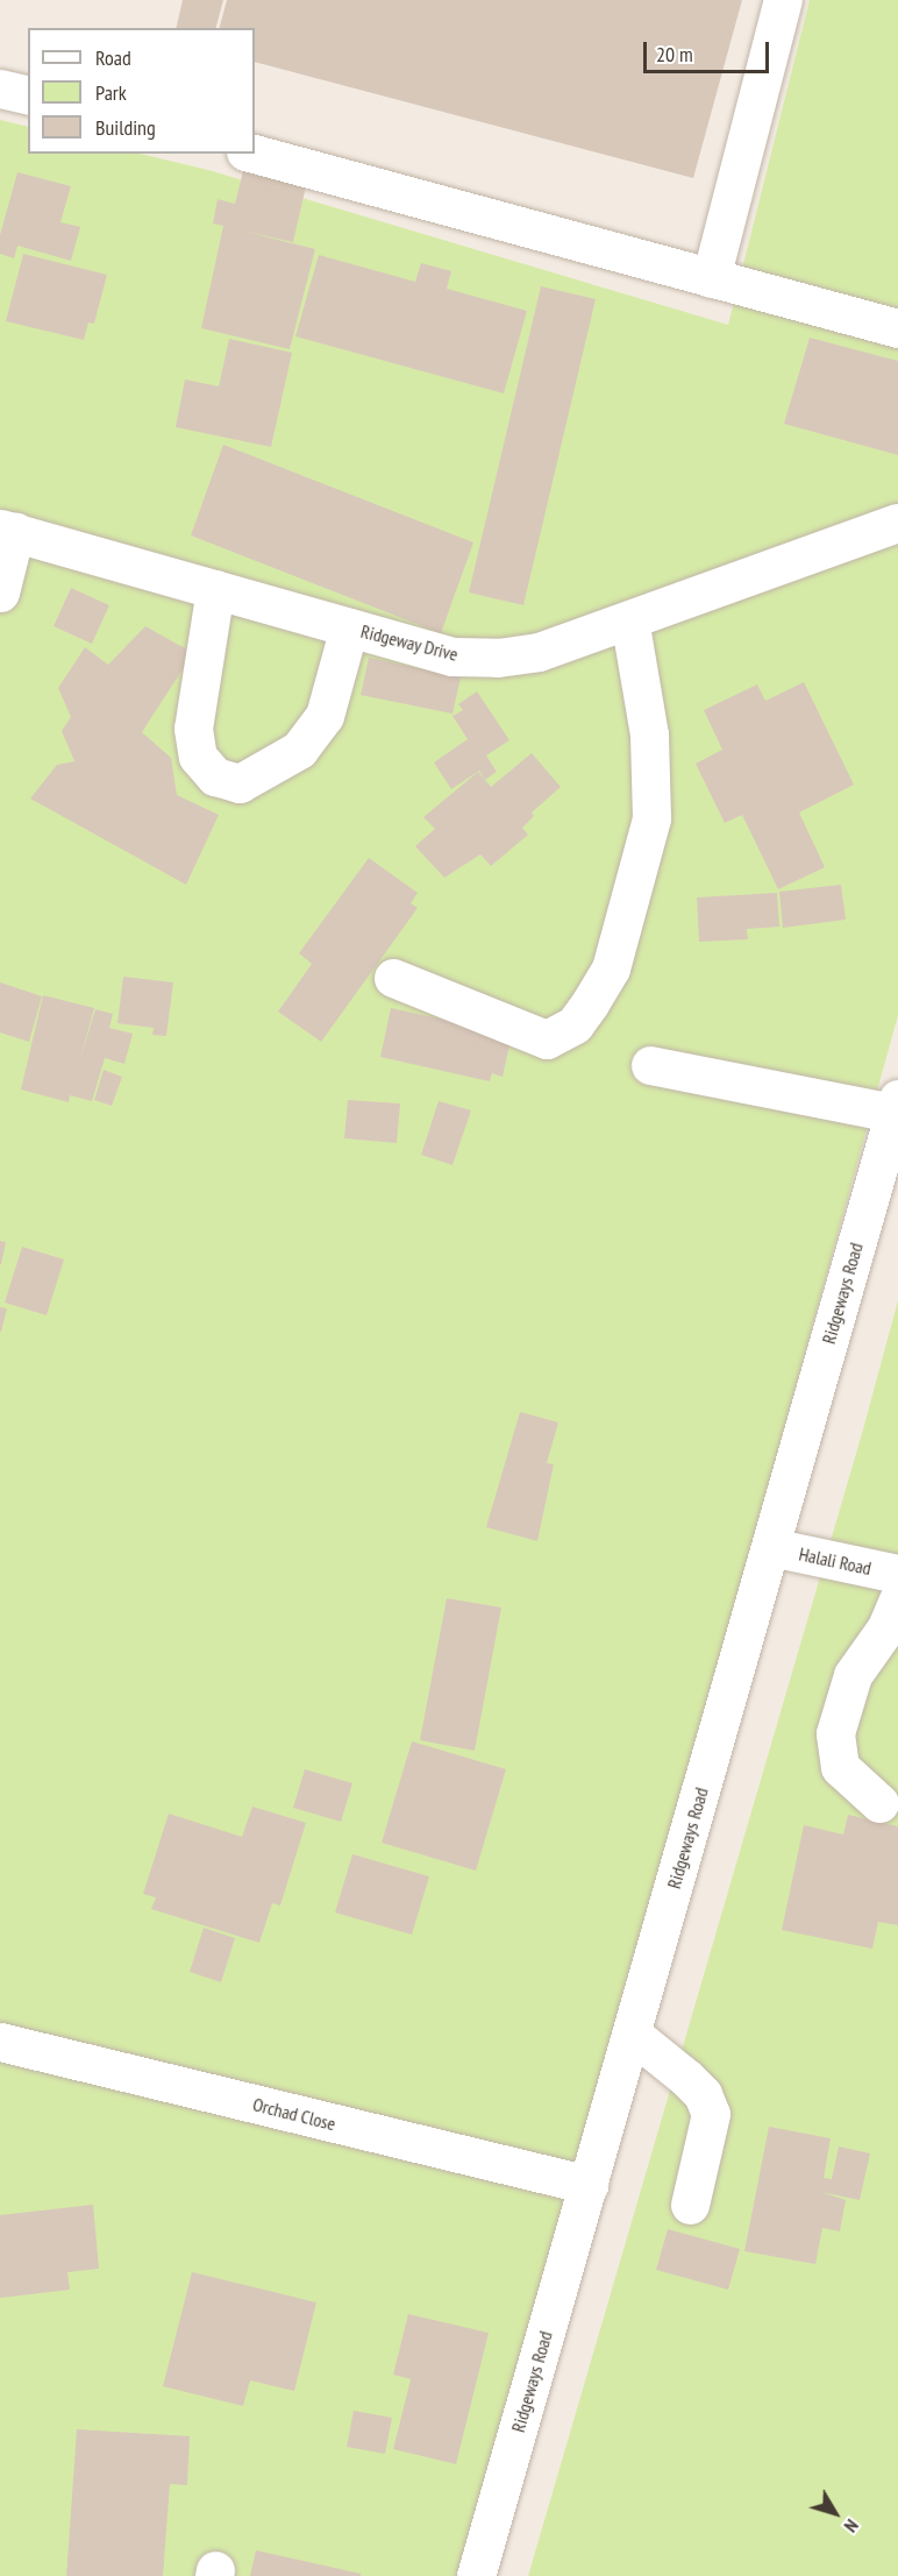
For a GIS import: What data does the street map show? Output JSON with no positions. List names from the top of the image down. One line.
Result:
{"streets":{"street":["Ridgeway Drive","Ridgeways Road","Halali Road","Orchad Close"]},"crossings":[["Ridgeways Road","Halali Road"],["Ridgeways Road","Orchad Close"]],"legend":["Road","Park","Building"],"scale_bar":"20 m","north":"bottom right"}
